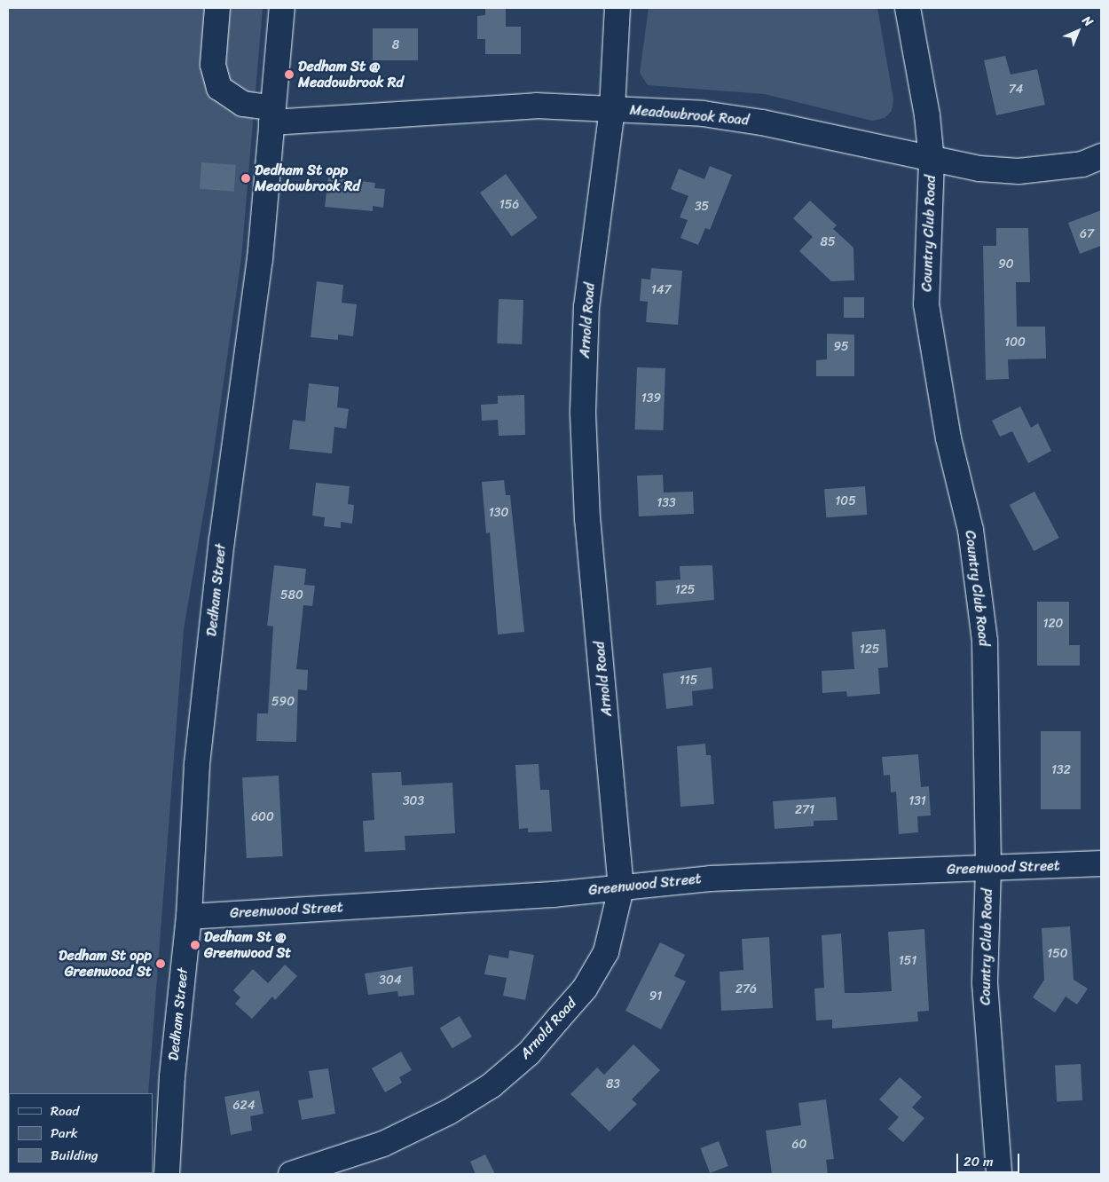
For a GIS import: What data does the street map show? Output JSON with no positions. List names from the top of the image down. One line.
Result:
{"streets":{"street":["Meadowbrook Road","Country Club Road","Arnold Road","Dedham Street","Greenwood Street"]},"crossings":[["Meadowbrook Road","Country Club Road"],["Meadowbrook Road","Arnold Road"],["Meadowbrook Road","Dedham Street"],["Country Club Road","Greenwood Street"],["Arnold Road","Greenwood Street"],["Dedham Street","Greenwood Street"]],"places":["Dedham St @ Meadowbrook Rd","Dedham St opp Meadowbrook Rd","Dedham St @ Greenwood St","Dedham St opp Greenwood St"],"house_numbers":["8","74","156","35","67","85","90","147","100","95","139","105","133","130","125","580","120","125","115","590","132","303","131","271","600","150","151","304","276","91","83","624","60"],"legend":["Road","Park","Building"],"scale_bar":"20 m","north":"top right"}
